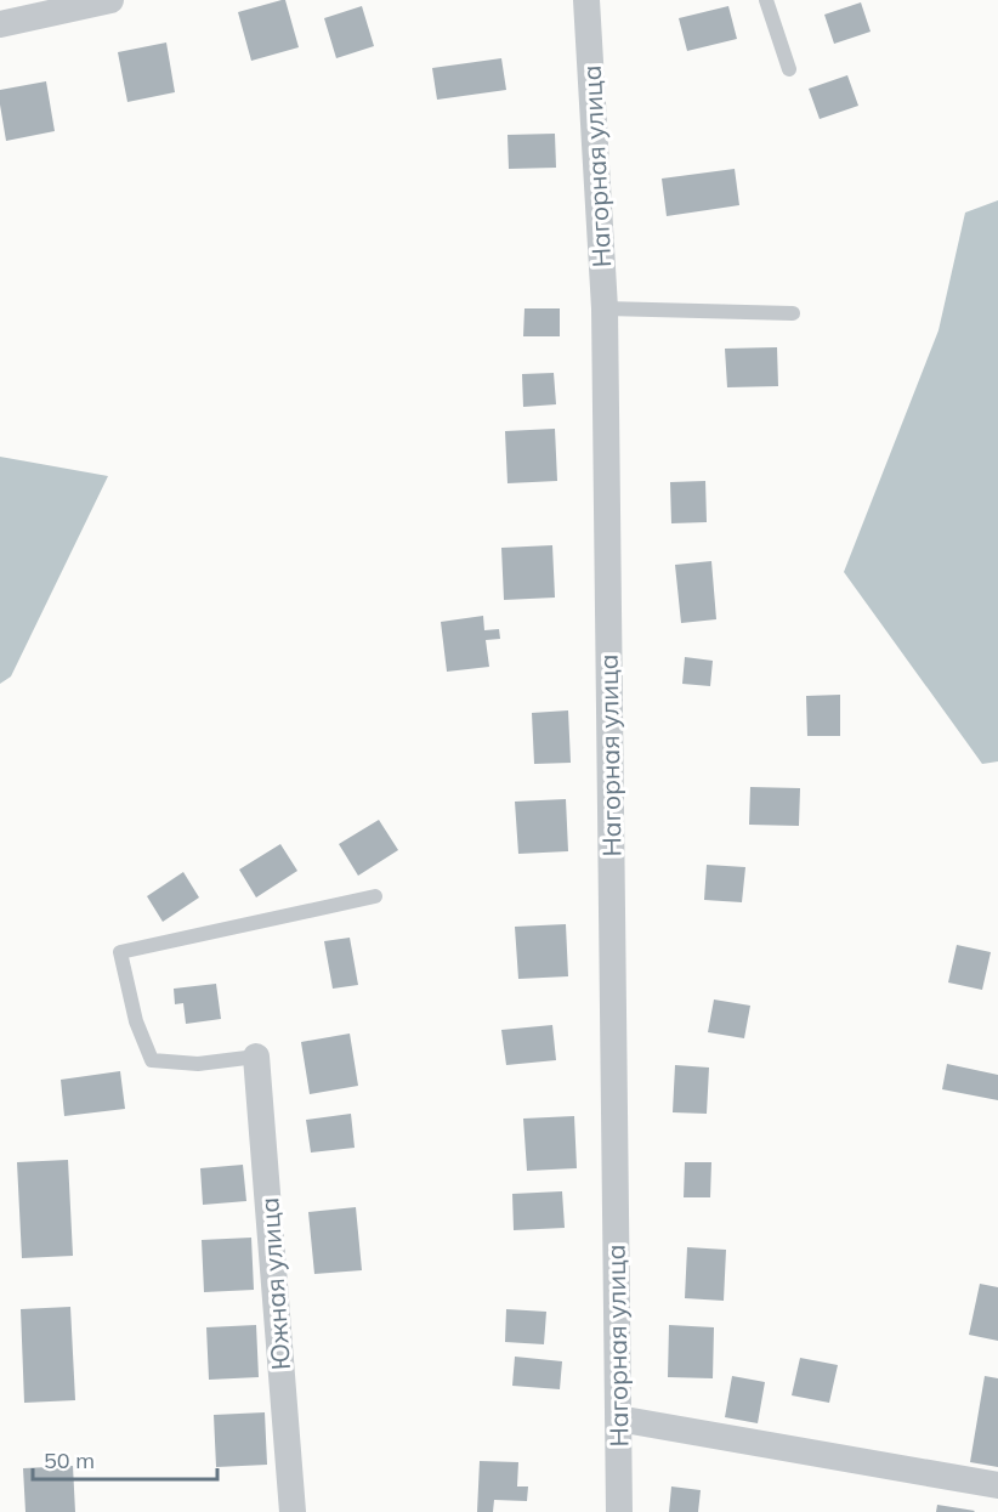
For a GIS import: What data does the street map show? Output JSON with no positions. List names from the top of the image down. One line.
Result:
{"streets":{"street":["Нагорная улица","Южная улица"]},"scale_bar":"50 m"}
